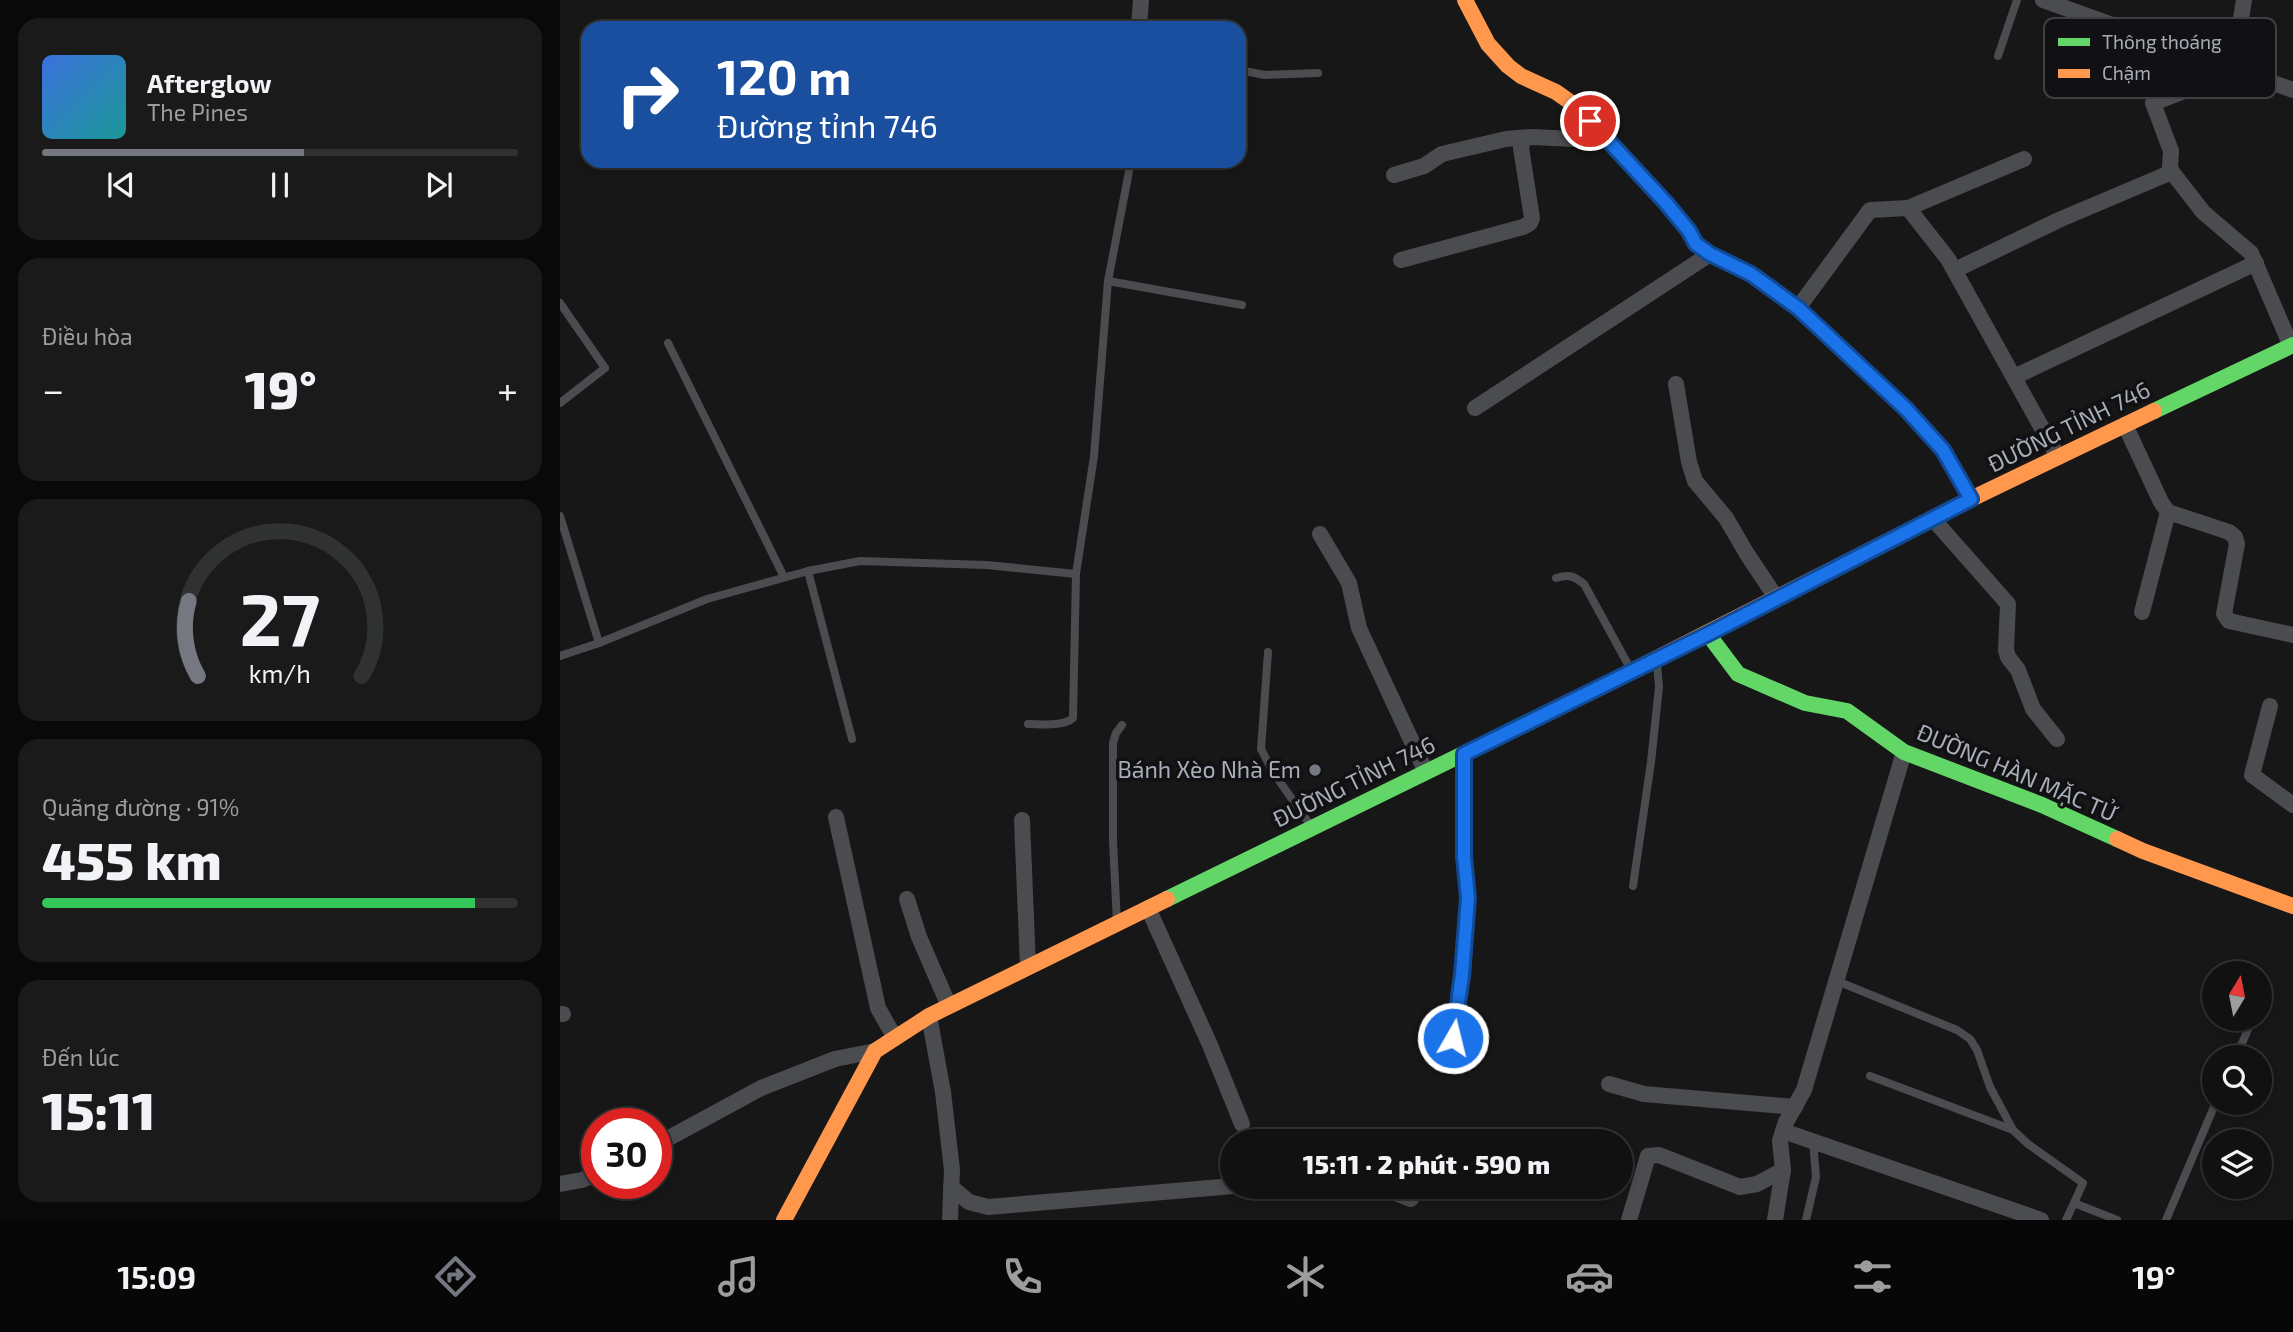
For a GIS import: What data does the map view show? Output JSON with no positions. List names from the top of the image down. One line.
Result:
{"streets":{"main road":["ĐƯỜNG TỈNH 746","ĐƯỜNG HÀN MẶC TỬ"]},"crossings":[["ĐƯỜNG TỈNH 746","ĐƯỜNG HÀN MẶC TỬ"]],"places":["Bánh Xèo Nhà Em"],"legend":["Thông thoáng","Chậm"],"north":"top","page":{"turn":["120 m","Đường tỉnh 746"],"song":["Afterglow","The Pines"],"tile":["Điều hòa",["Quãng đường · 91%","455 km"],["Đến lúc","15:11"]],"heat":["−","19°","+"],"limit":"30","trip":"15:11 · 2 phút · 590 m","tabs":["15:09","19°"],"gauge":["27","km/h"]}}
